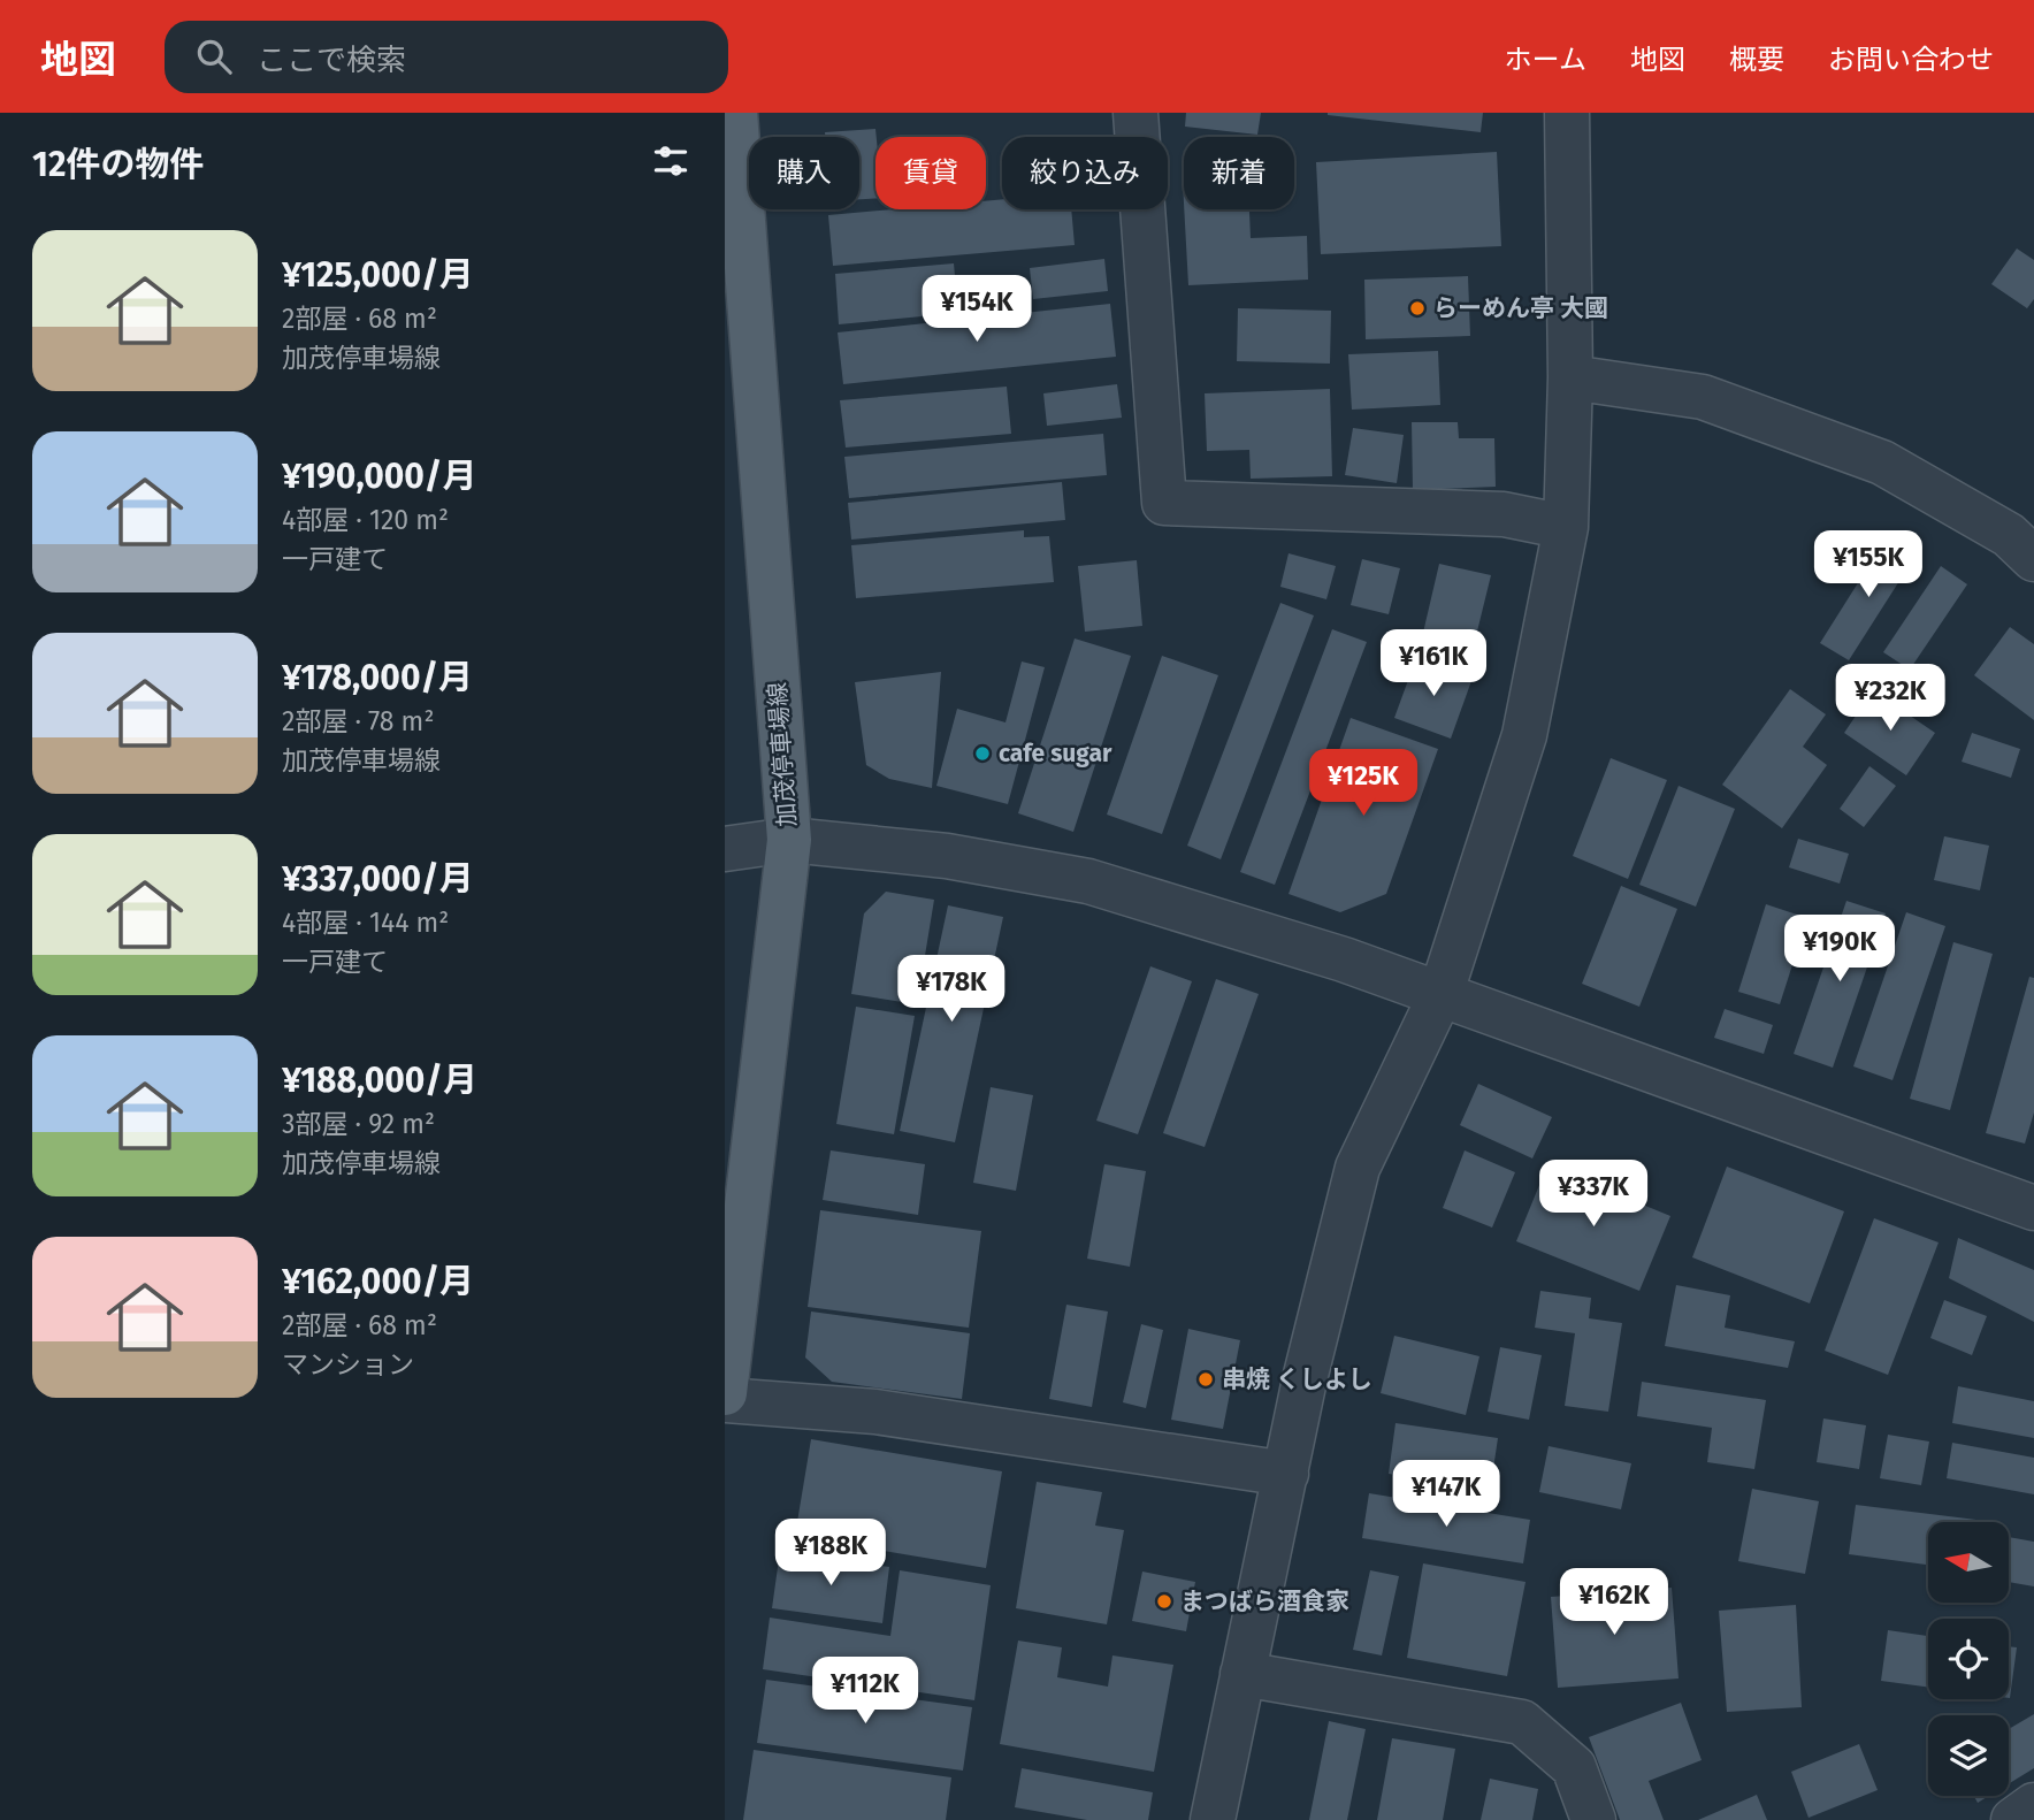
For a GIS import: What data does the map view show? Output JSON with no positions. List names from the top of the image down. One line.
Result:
{"streets":{"main road":["加茂停車場線"]},"places":["らーめん亭 大國","cafe sugar","串焼 くしよし","まつばら酒食家"],"north":"left","page":{"header":"地図","search":"ここで検索","nav":["ホーム","地図","概要","お問い合わせ"],"heading":"12件の物件","chip":["購入","賃貸","絞り込み","新着"],"list":[{"name":"¥125,000/月","note":"2部屋 · 68 m² · 加茂停車場線"},{"name":"¥190,000/月","note":"4部屋 · 120 m² · 一戸建て"},{"name":"¥178,000/月","note":"2部屋 · 78 m² · 加茂停車場線"},{"name":"¥337,000/月","note":"4部屋 · 144 m² · 一戸建て"},{"name":"¥188,000/月","note":"3部屋 · 92 m² · 加茂停車場線"},{"name":"¥162,000/月","note":"2部屋 · 68 m² · マンション"}],"price":["¥154K","¥155K","¥161K","¥232K","¥125K","¥190K","¥178K","¥337K","¥147K","¥188K","¥162K","¥112K"]}}
